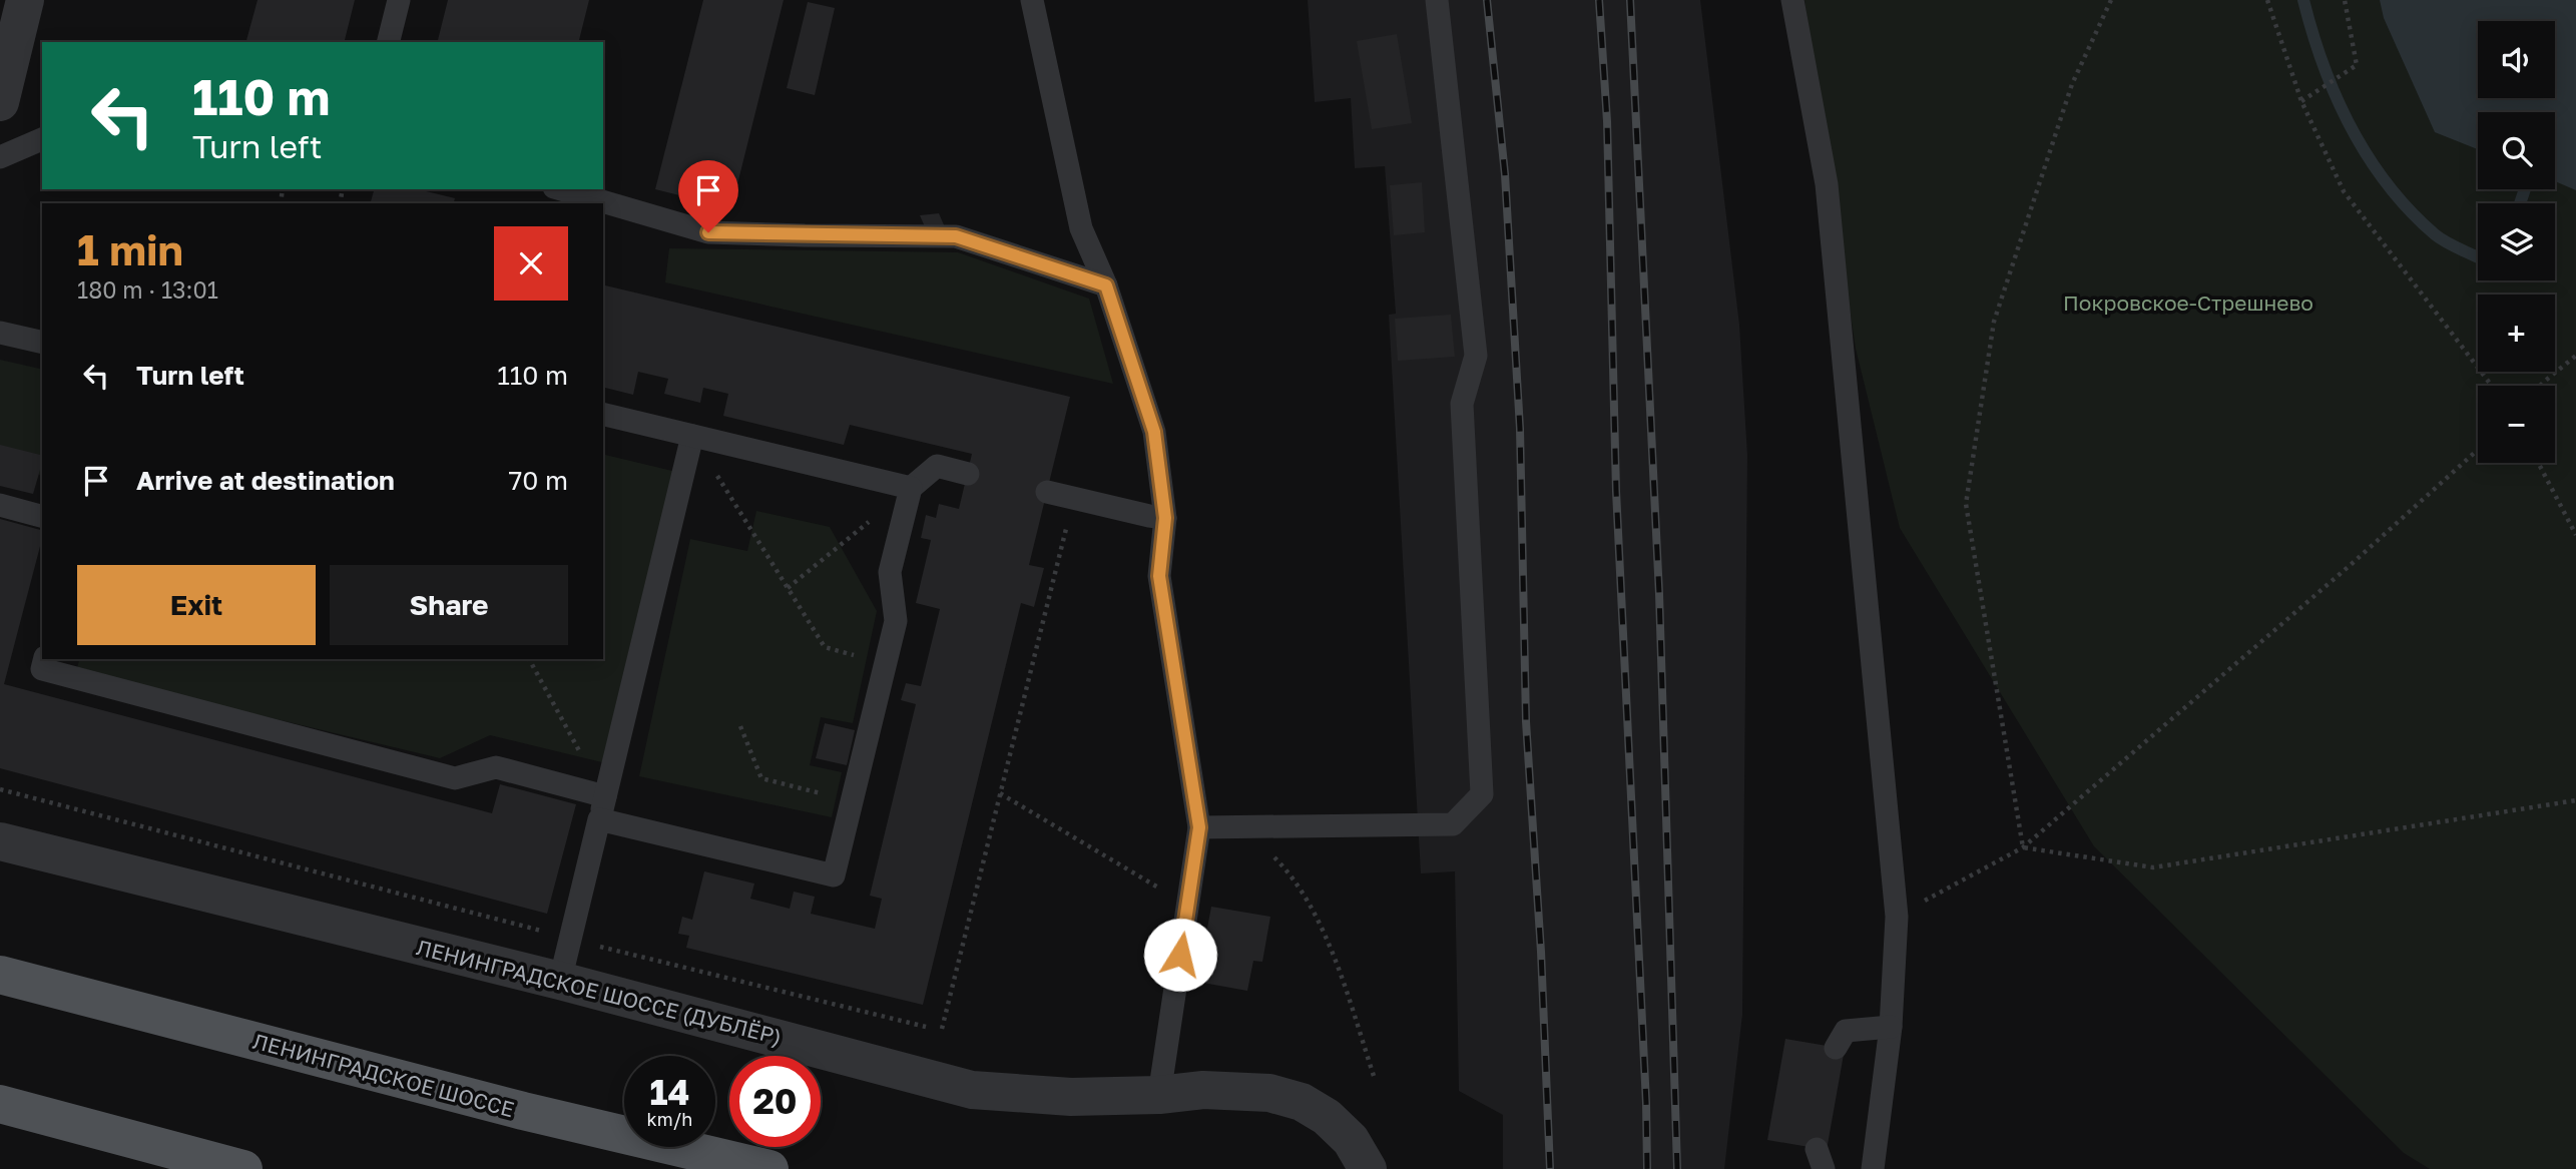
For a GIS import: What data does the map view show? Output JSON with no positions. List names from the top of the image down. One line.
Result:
{"streets":{"main road":["ЛЕНИНГРАДСКОЕ ШОССЕ"],"street":["ЛЕНИНГРАДСКОЕ ШОССЕ (ДУБЛЁР)"]},"parks":["Покровское-Стрешнево"],"page":{"map_buttons":["+","−"],"turn":["110 m","Turn left"],"heading":["1 min","180 m · 13:01"],"list":[{"name":"Turn left","value":"110 m"},{"name":"Arrive at destination","value":"70 m"}],"buttons":["Exit","Share"],"speed":"14 km/h","limit":"20"}}
